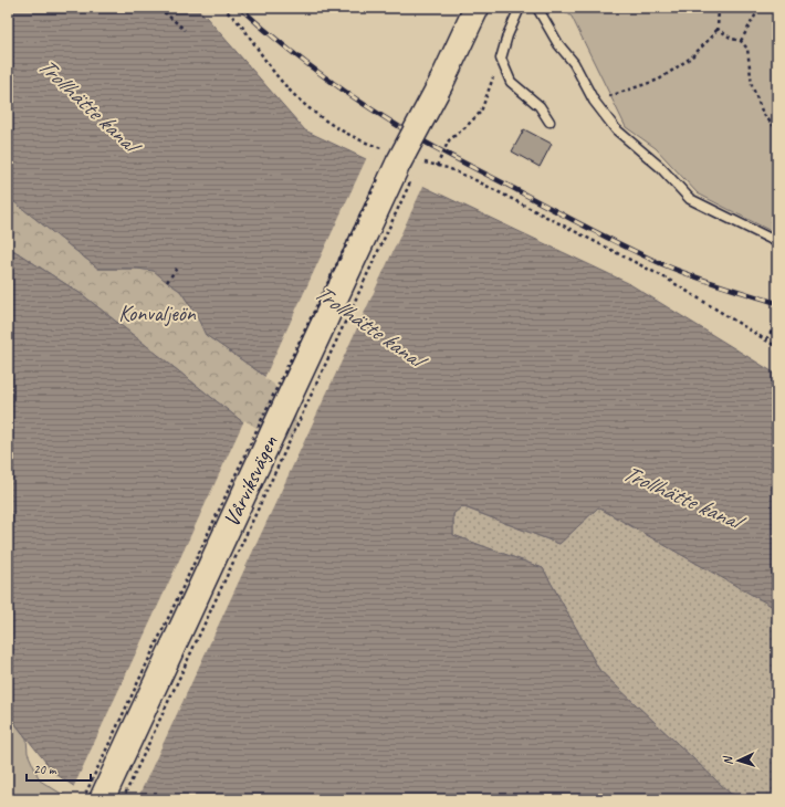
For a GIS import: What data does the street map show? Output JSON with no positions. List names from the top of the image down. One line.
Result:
{"streets":{"street":["Vårviksvägen"]},"water":["Trollhätte kanal"],"parks":["Konvaljeön"],"scale_bar":"20 m","north":"left"}
